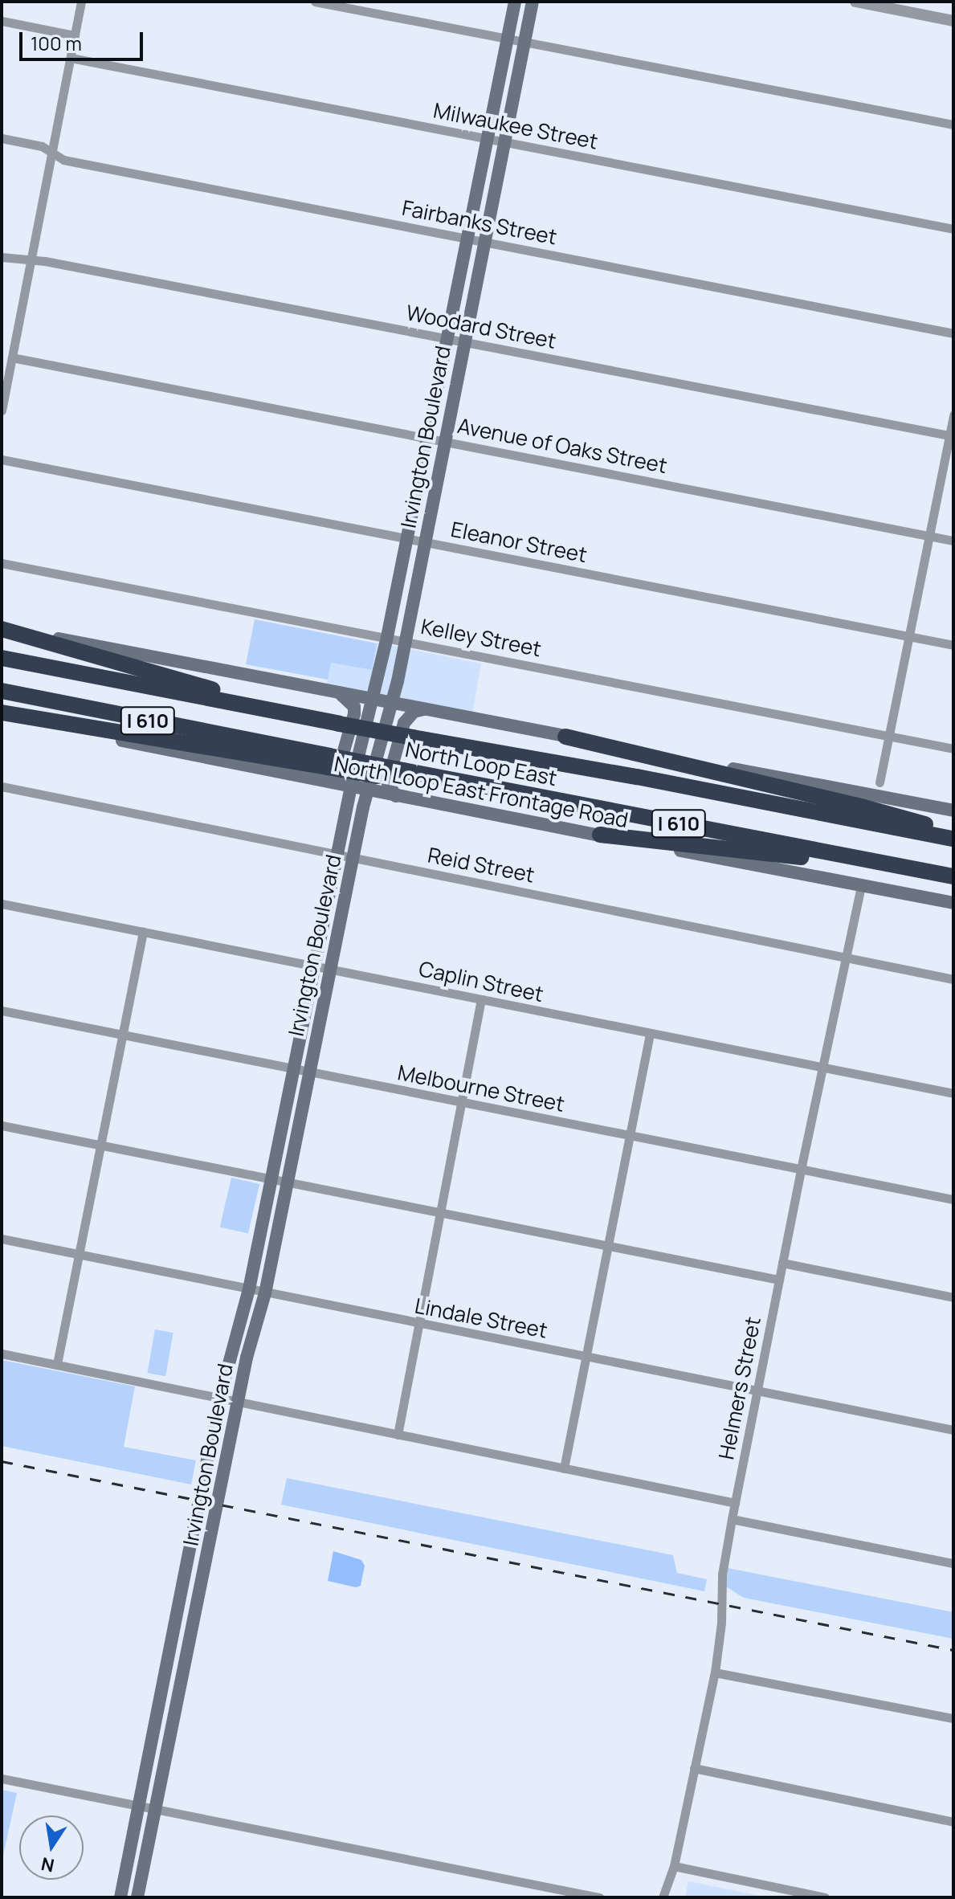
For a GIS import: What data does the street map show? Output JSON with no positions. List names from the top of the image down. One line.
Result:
{"streets":{"highway":["I 610","North Loop East"],"main road":["Irvington Boulevard","North Loop East Frontage Road"],"street":["Milwaukee Street","Fairbanks Street","Woodard Street","Avenue of Oaks Street","Eleanor Street","Kelley Street","Reid Street","Caplin Street","Melbourne Street","Lindale Street","Helmers Street"]},"crossings":[["Milwaukee Street","Irvington Boulevard"],["Fairbanks Street","Irvington Boulevard"],["Woodard Street","Irvington Boulevard"],["Irvington Boulevard","Avenue of Oaks Street"],["Irvington Boulevard","Eleanor Street"],["Irvington Boulevard","Kelley Street"],["Irvington Boulevard","North Loop East Frontage Road"],["Irvington Boulevard","Reid Street"],["Irvington Boulevard","Caplin Street"],["Irvington Boulevard","Melbourne Street"],["Irvington Boulevard","Lindale Street"],["North Loop East","North Loop East Frontage Road"],["North Loop East Frontage Road","Helmers Street"],["Reid Street","Helmers Street"],["Caplin Street","Helmers Street"],["Melbourne Street","Helmers Street"],["Lindale Street","Helmers Street"]],"scale_bar":"100 m","north":"bottom"}
